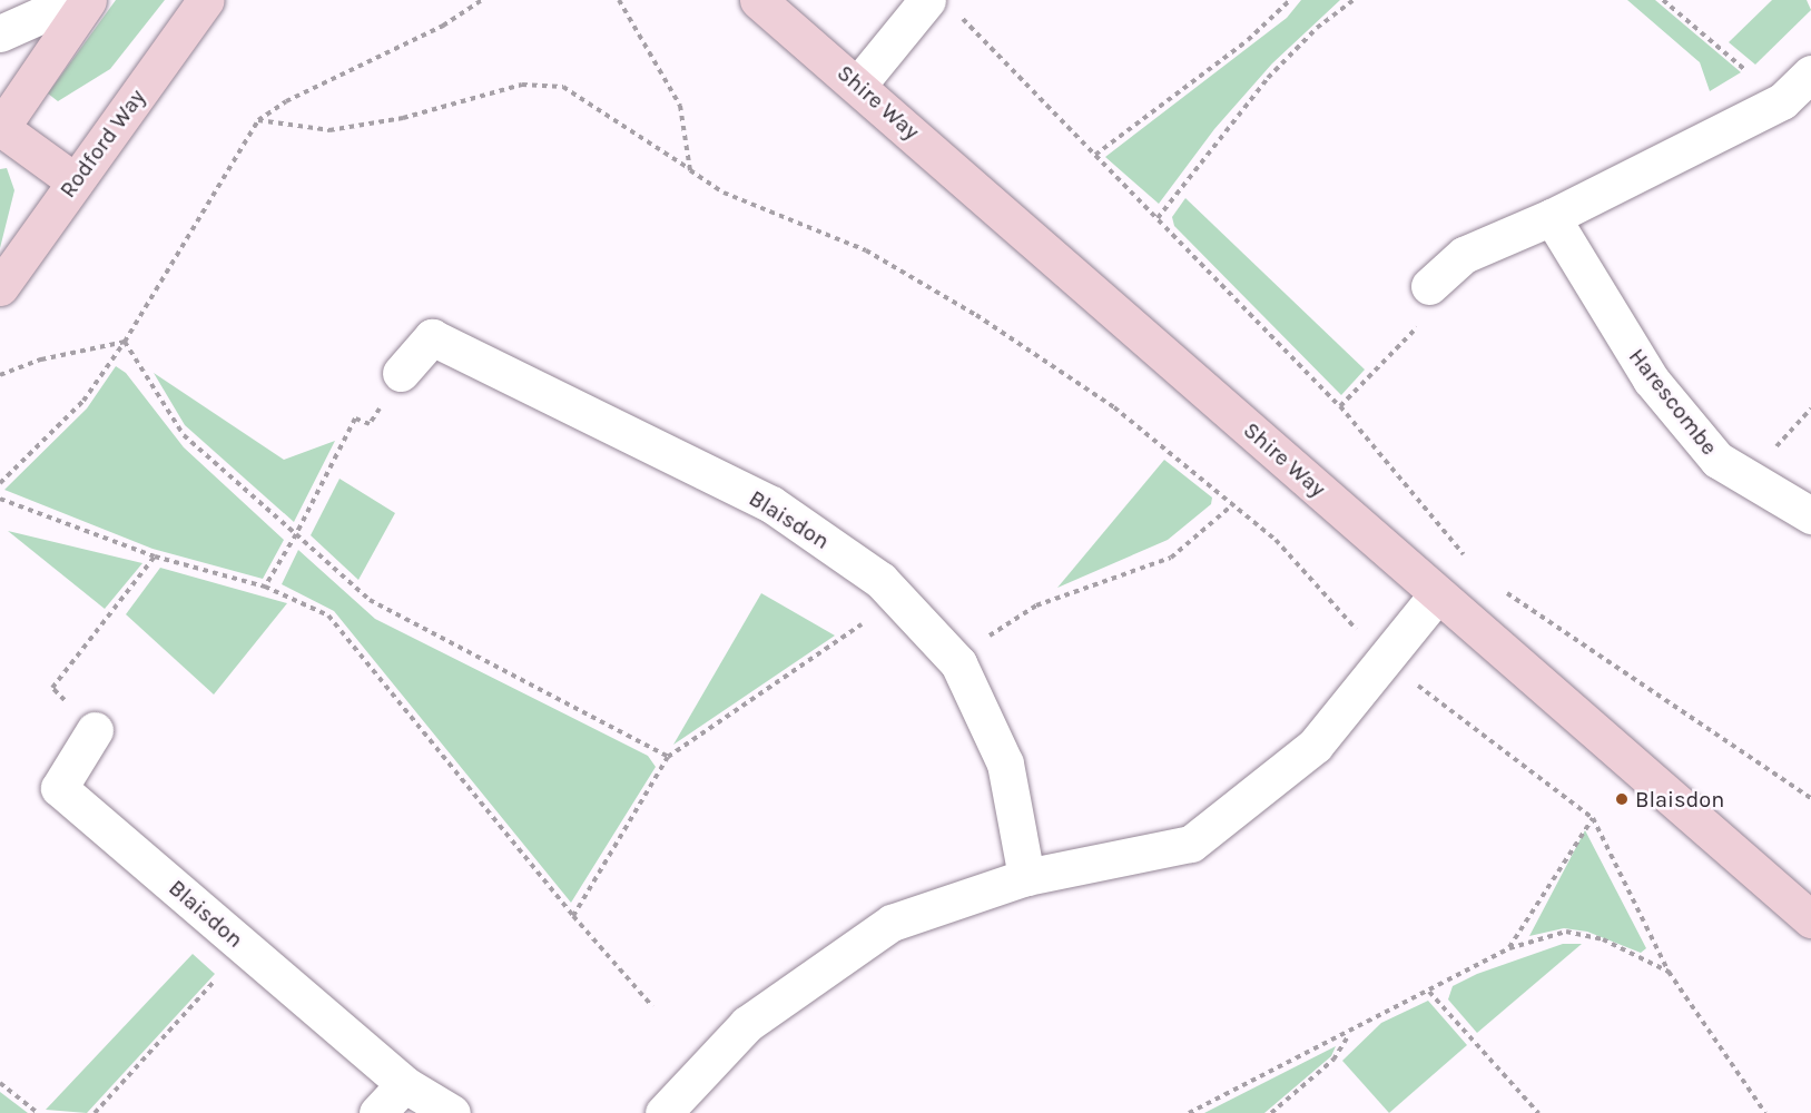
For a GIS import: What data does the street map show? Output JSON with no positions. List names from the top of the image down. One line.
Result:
{"streets":{"street":["Shire Way","Rodford Way","Harescombe","Blaisdon"]},"places":["Blaisdon"]}
